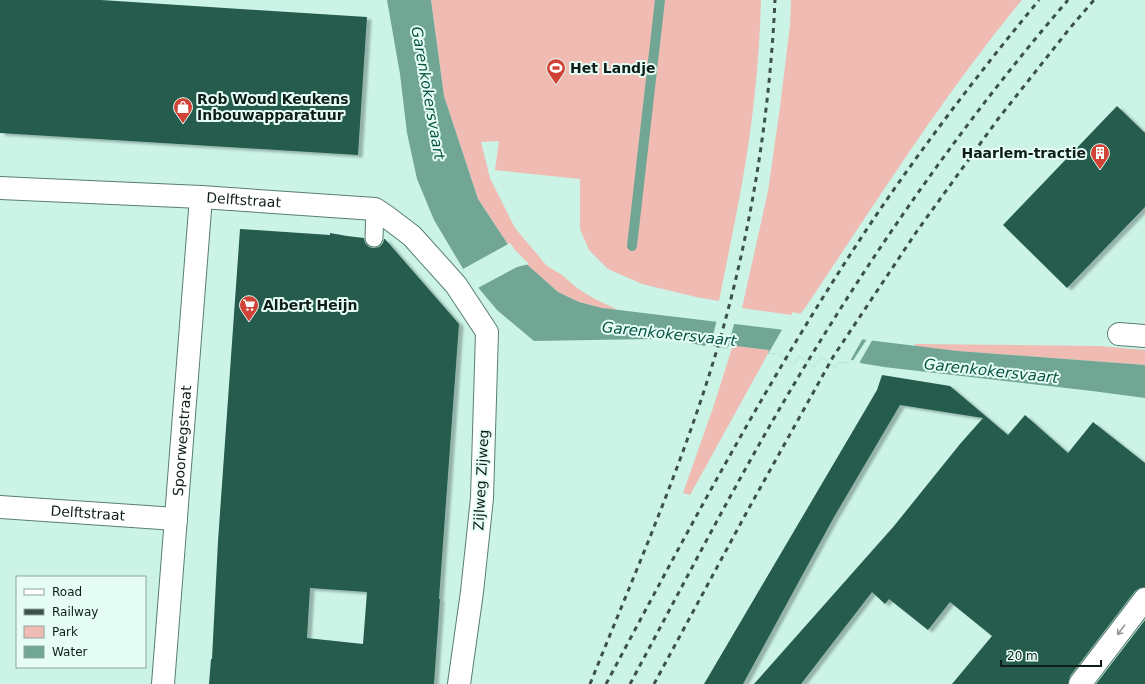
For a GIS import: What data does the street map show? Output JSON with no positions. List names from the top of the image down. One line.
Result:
{"streets":{"street":["Delftstraat","Spoorwegstraat","Zijlweg Zijweg"]},"crossings":[["Delftstraat","Spoorwegstraat"],["Delftstraat","Zijlweg Zijweg"]],"water":["Garenkokersvaart"],"places":{"sports":["Het Landje"],"shop":["Rob Woud Keukens Inbouwapparatuur"],"building":["Haarlem-tractie"],"supermarket":["Albert Heijn"]},"legend":["Road","Railway","Park","Water"],"scale_bar":"20 m"}
